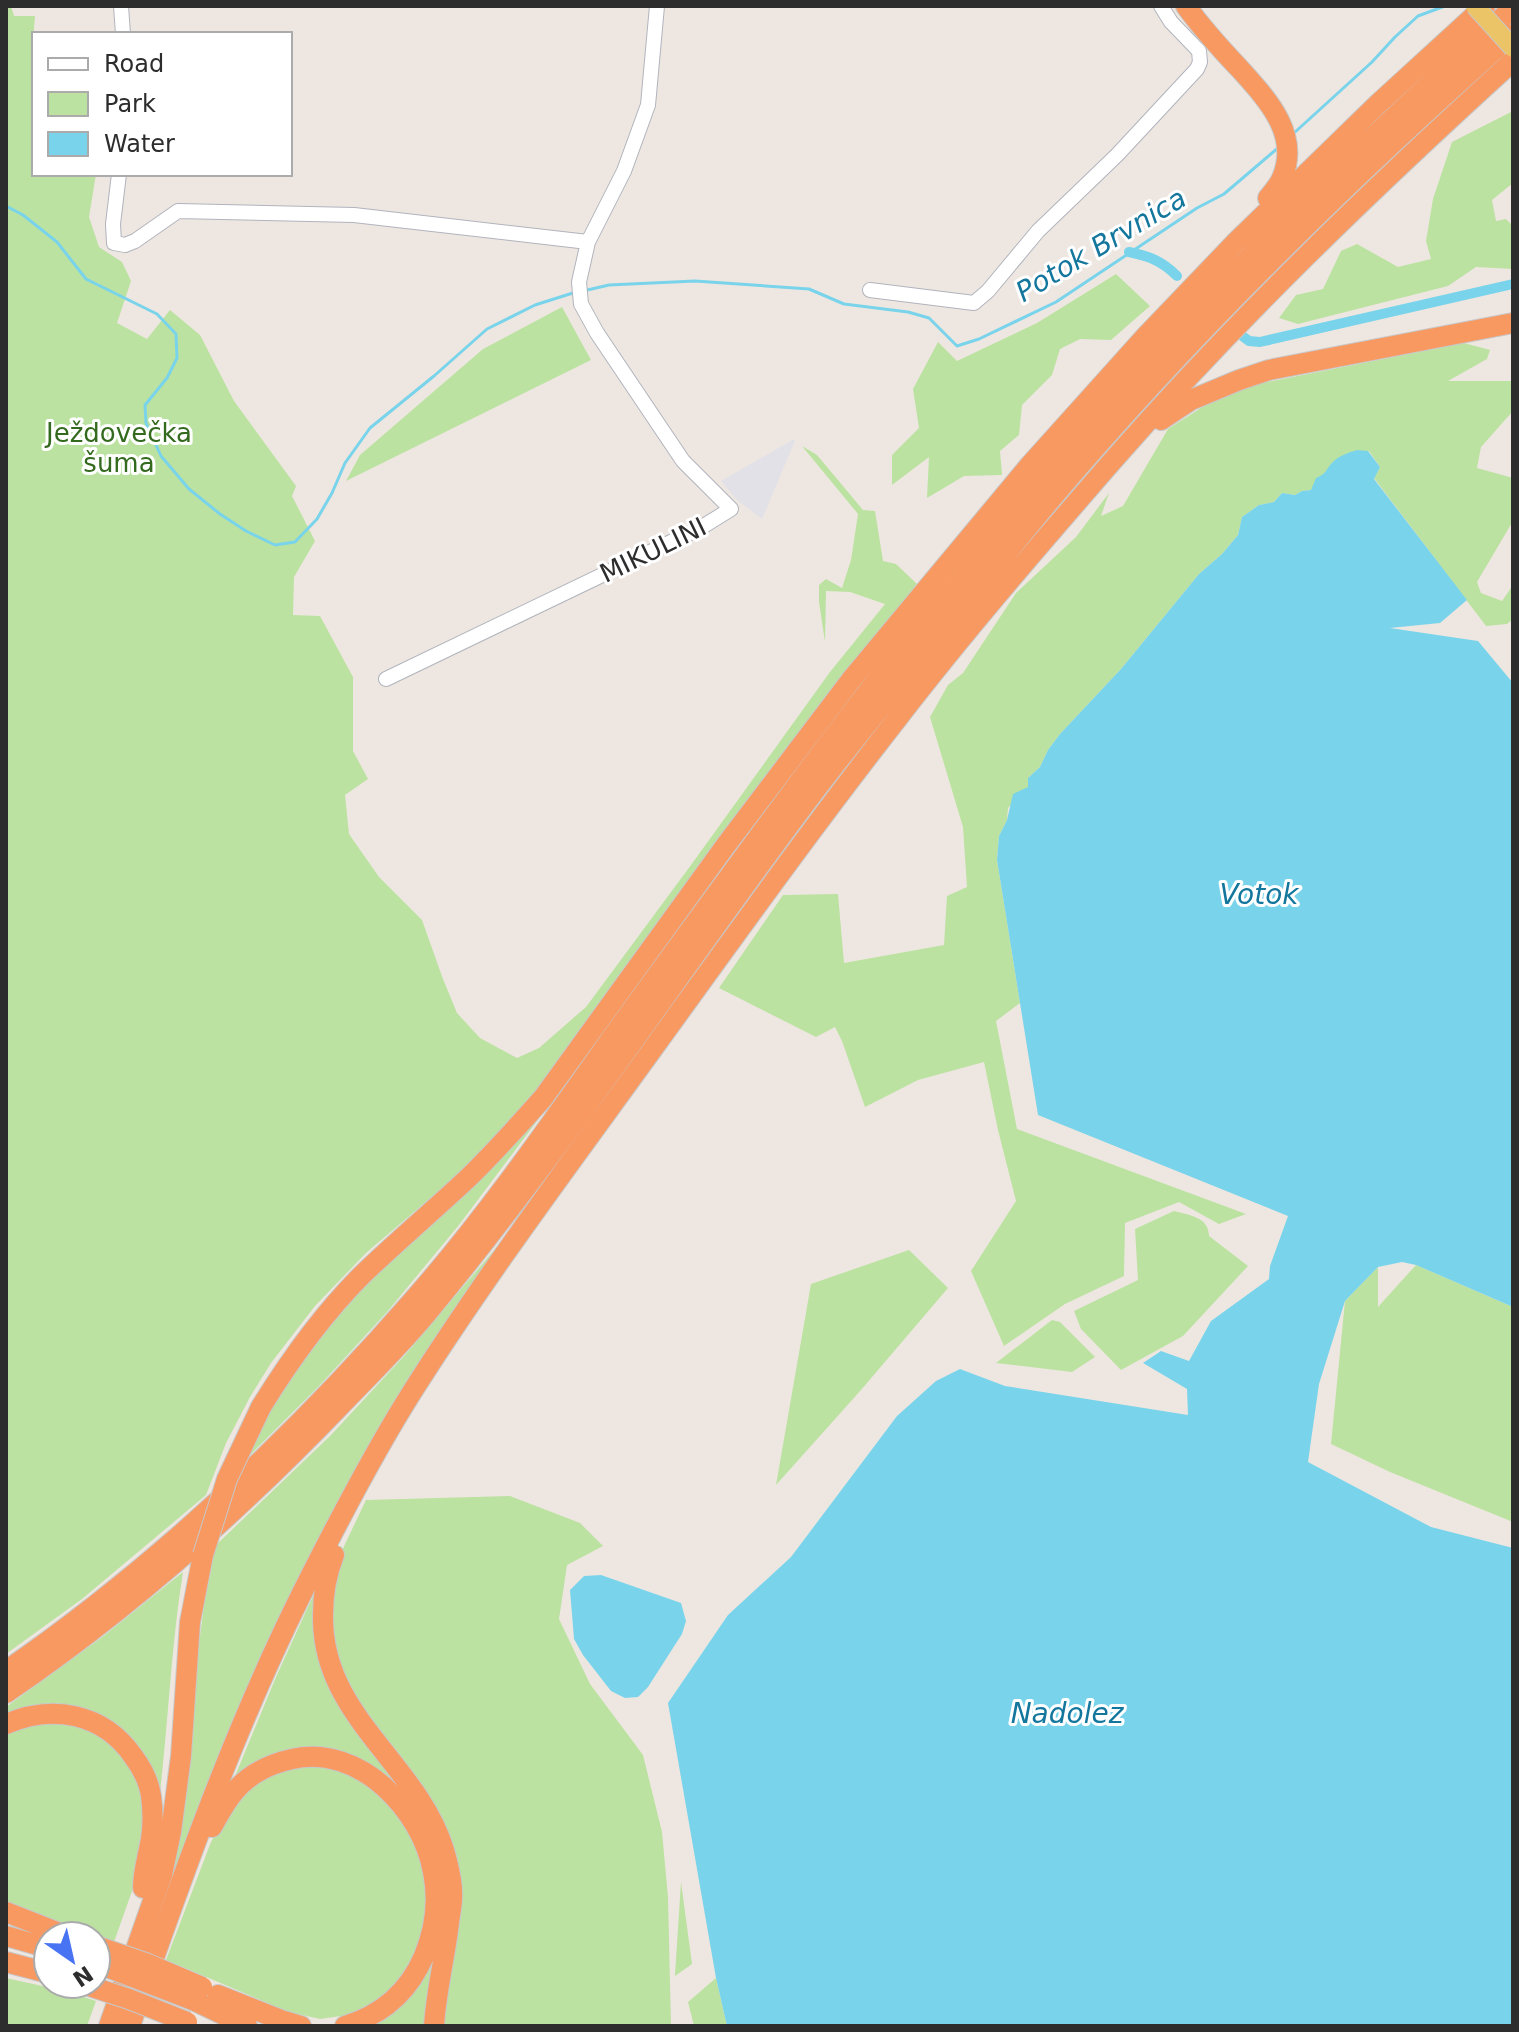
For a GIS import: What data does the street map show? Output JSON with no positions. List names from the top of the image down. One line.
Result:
{"streets":{"street":["MIKULINI"]},"water":["Potok Brvnica","Votok","Nadolez"],"parks":["Ježdovečka šuma"],"legend":["Road","Park","Water"],"north":"bottom right"}
